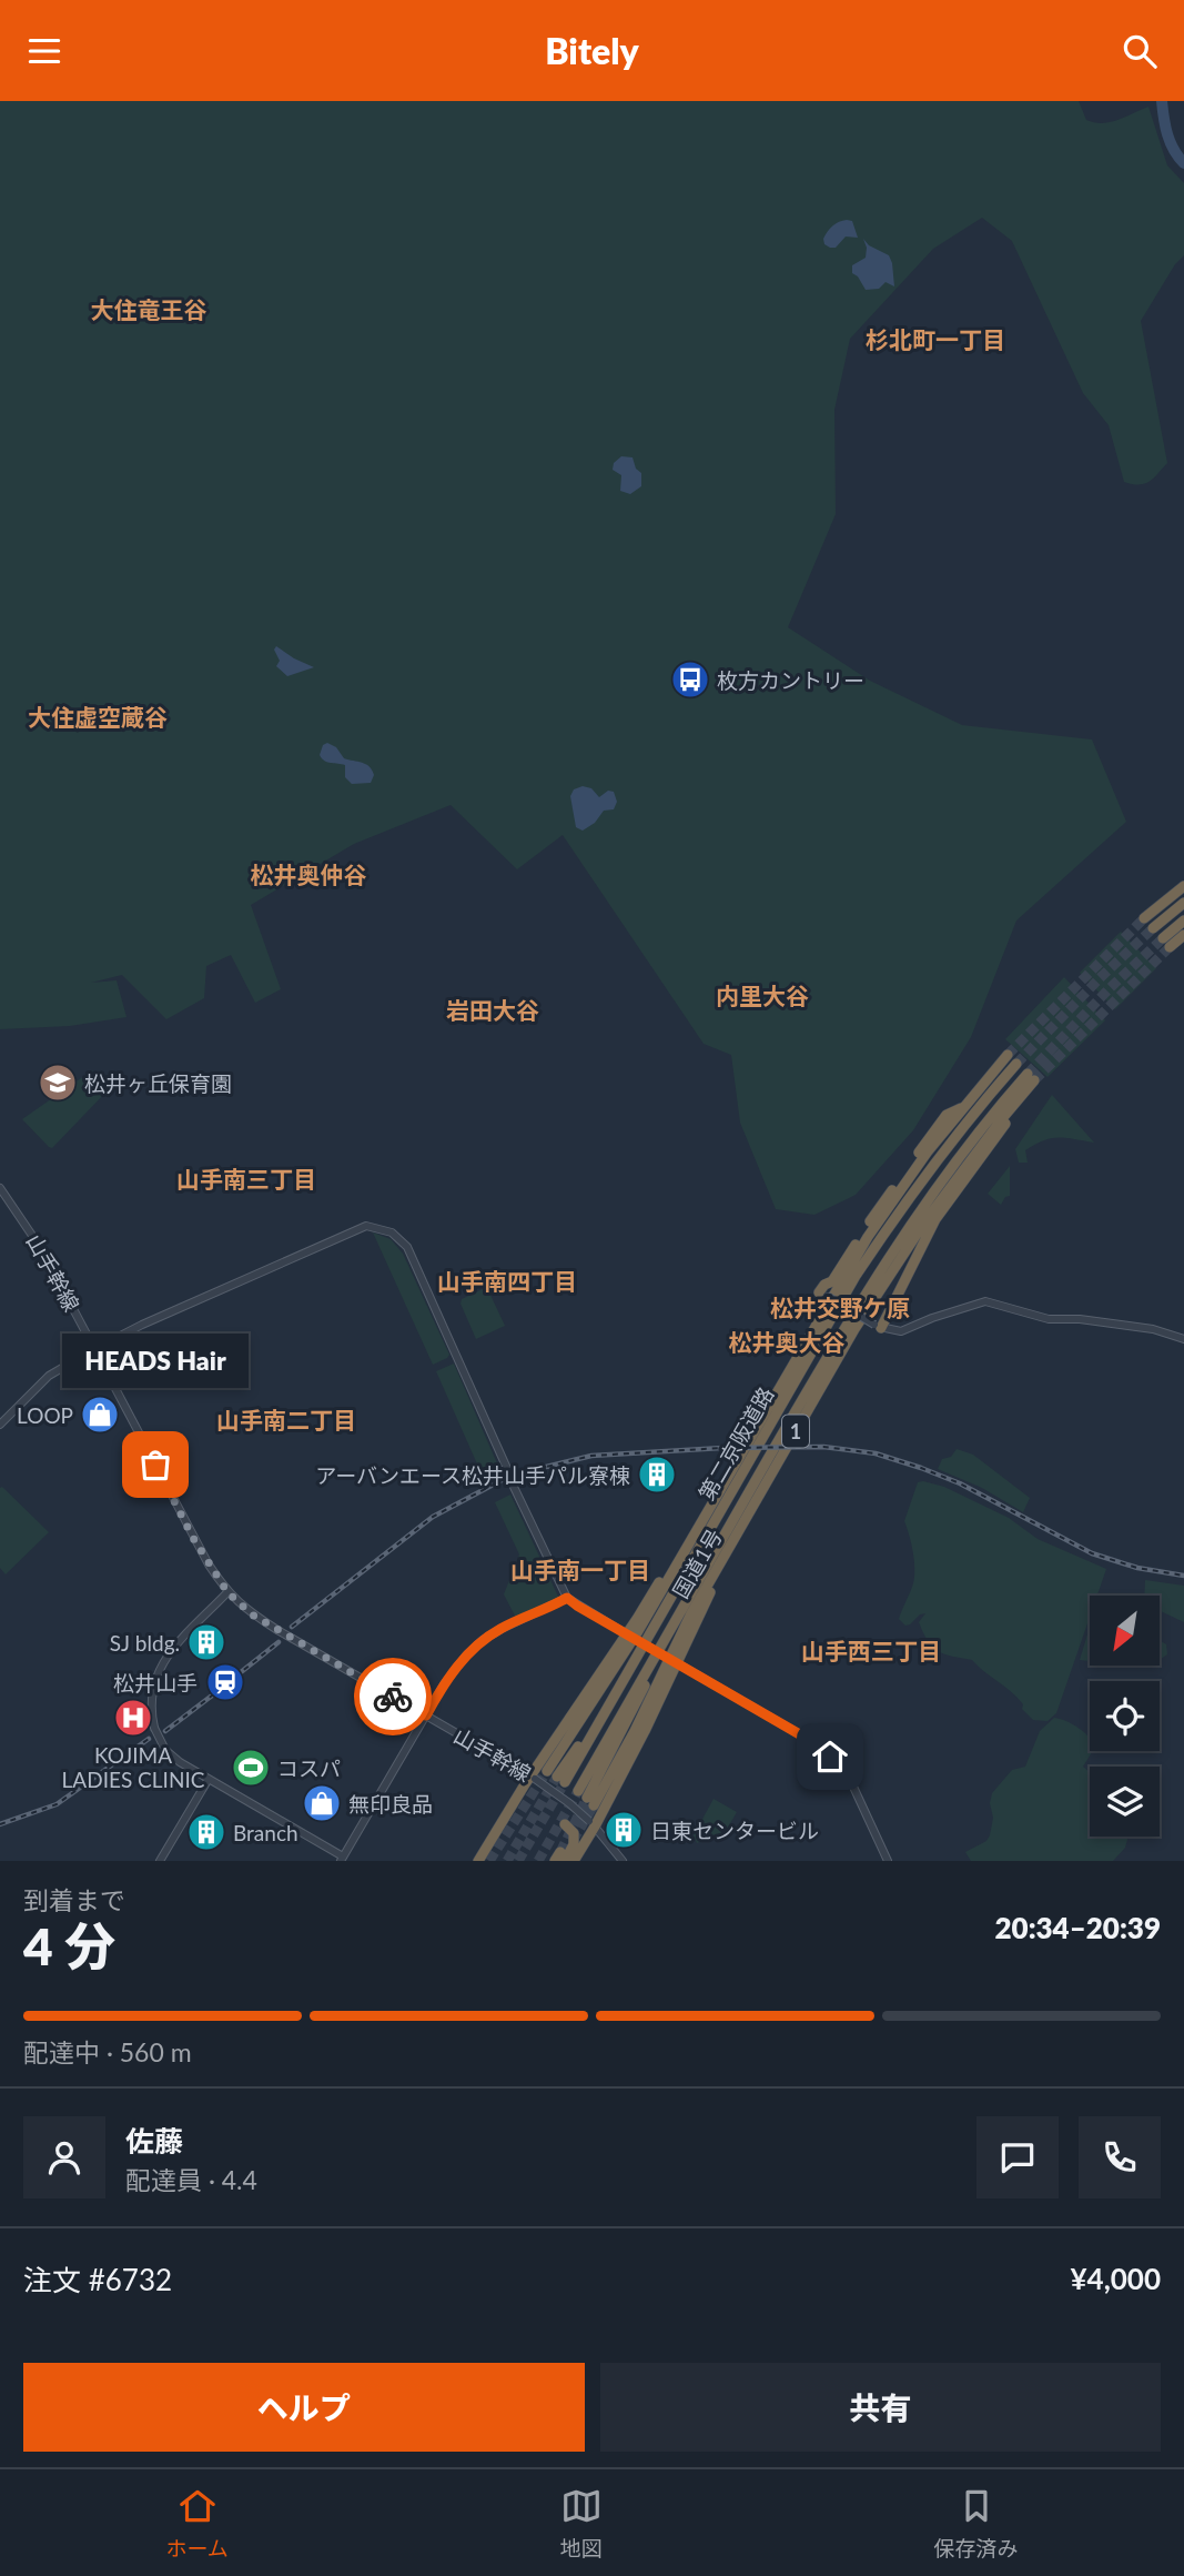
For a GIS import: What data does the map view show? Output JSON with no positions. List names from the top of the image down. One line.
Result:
{"streets":{"highway":["1","第二京阪道路","国道1号"],"street":["山手幹線"]},"crossings":[["山手幹線","1"],["1","国道1号"],["第二京阪道路","国道1号"]],"districts":["大住竜王谷","杉北町一丁目","大住虚空蔵谷","松井奥仲谷","内里大谷","岩田大谷","山手南三丁目","山手南四丁目","松井交野ケ原","松井奥大谷","山手南二丁目","山手南一丁目","山手西三丁目"],"places":{"bus stop":["枚方カントリー"],"school or university":["松井ヶ丘保育園"],"shop":["LOOP","無印良品"],"other":["HEADS Hair"],"building":["アーバンエース松井山手パル寮棟","SJ bldg.","日東センタービル","Branch"],"station":["松井山手"],"hospital":["KOJIMA LADIES CLINIC"],"sports":["コスパ"]},"north":"bottom left","page":{"header":"Bitely","bubble":"HEADS Hair","heading":["4 分","到着まで","20:34–20:39"],"panel":["佐藤","配達員 · 4.4","注文 #6732","¥4,000"],"bar":"配達中 · 560 m","buttons":["ヘルプ","共有"],"tabs":["ホーム","地図","保存済み"]}}
